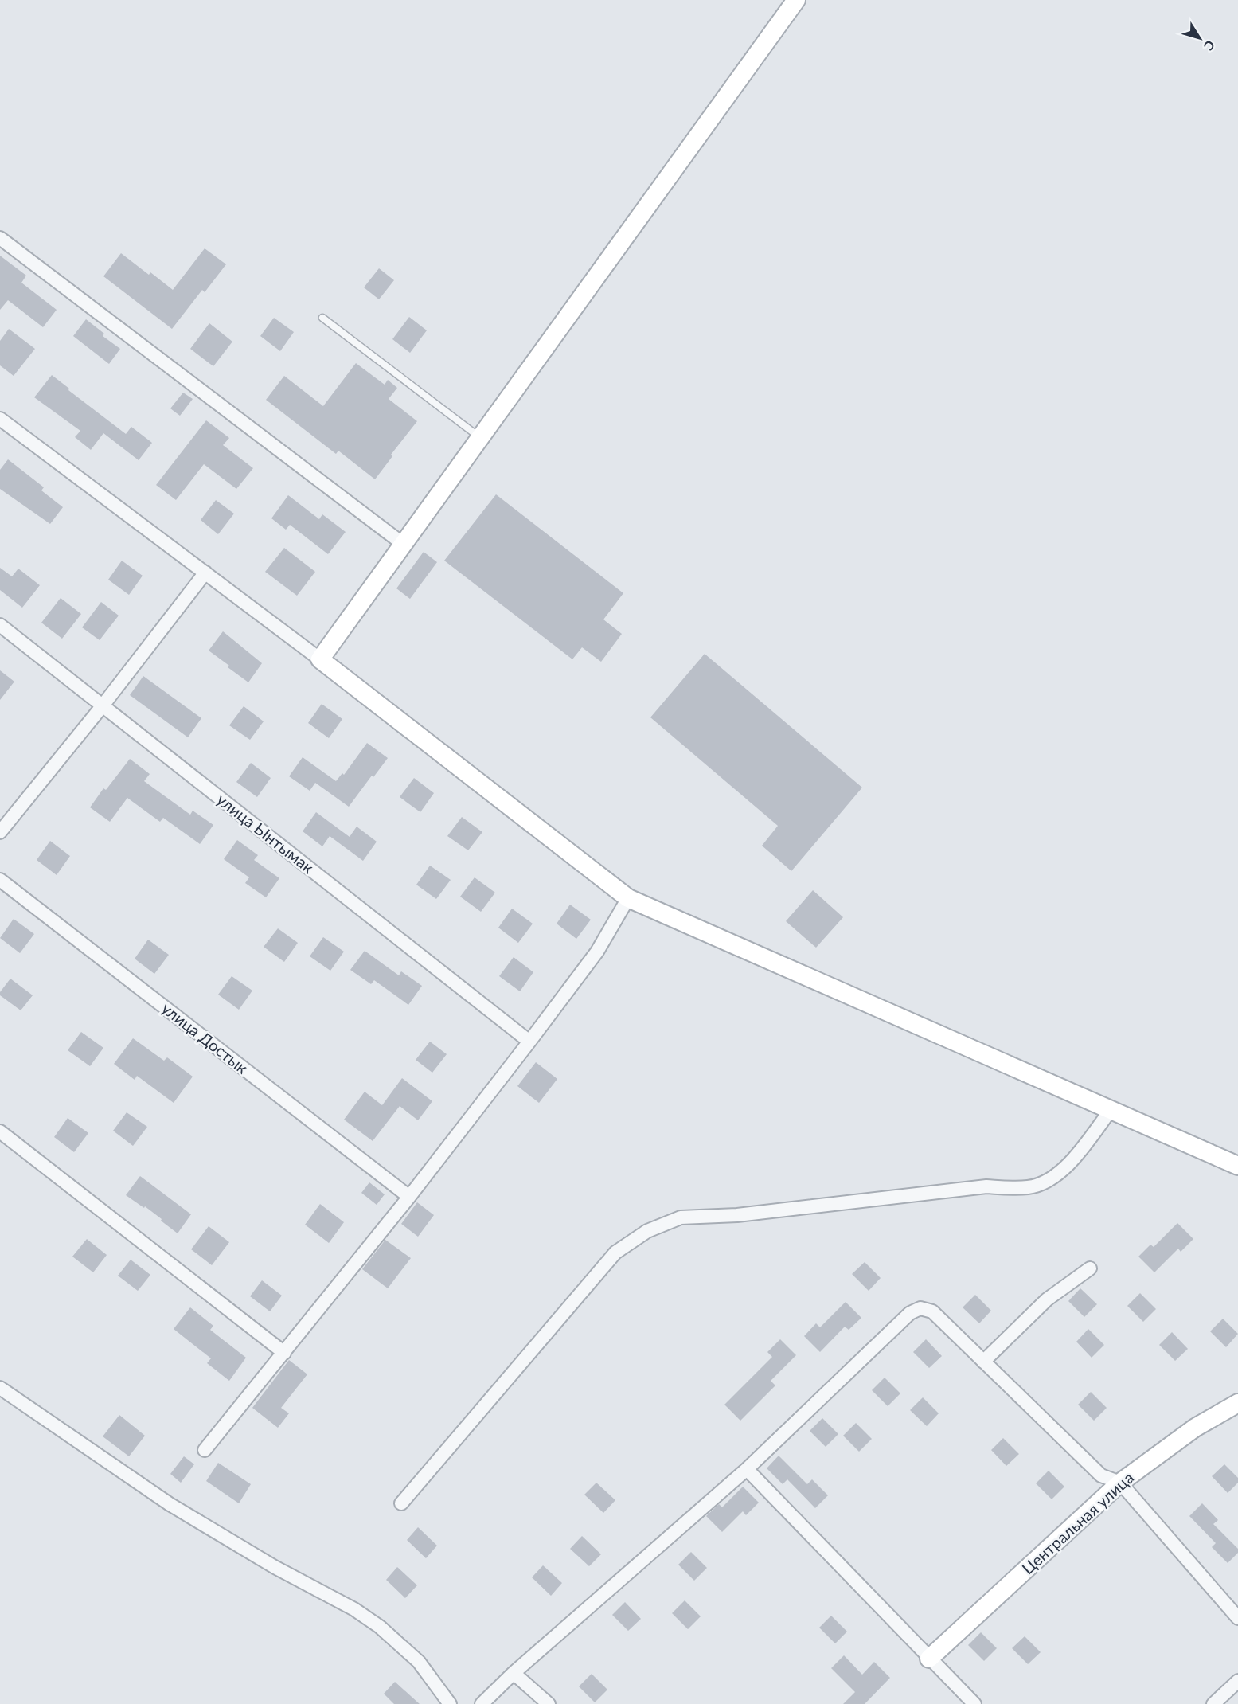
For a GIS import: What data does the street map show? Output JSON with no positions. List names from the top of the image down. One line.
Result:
{"streets":{"street":["улица Ынтымак","улица Достык","Центральная улица"]},"north":"bottom right"}
